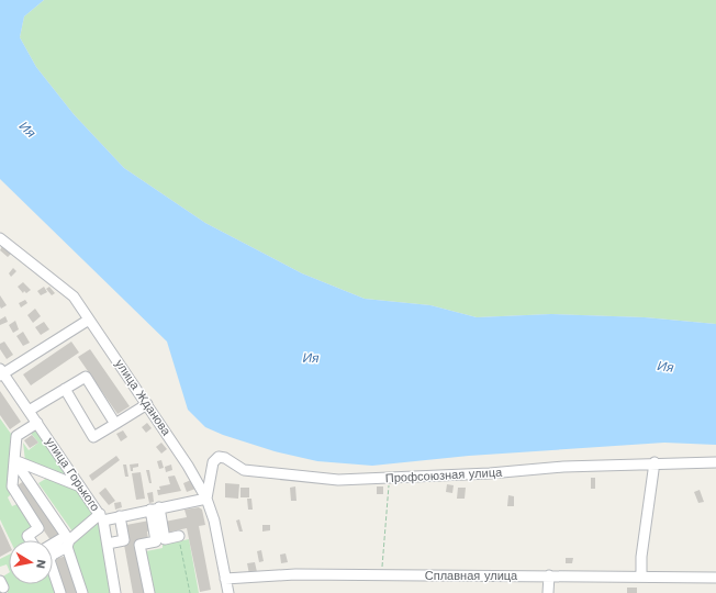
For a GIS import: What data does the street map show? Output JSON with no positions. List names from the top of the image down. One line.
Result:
{"streets":{"street":["улица Жданова","улица Горького","Профсоюзная улица","Сплавная улица"]},"crossings":[["улица Жданова","Профсоюзная улица"],["улица Жданова","Сплавная улица"]],"water":["Ия"],"north":"right"}
